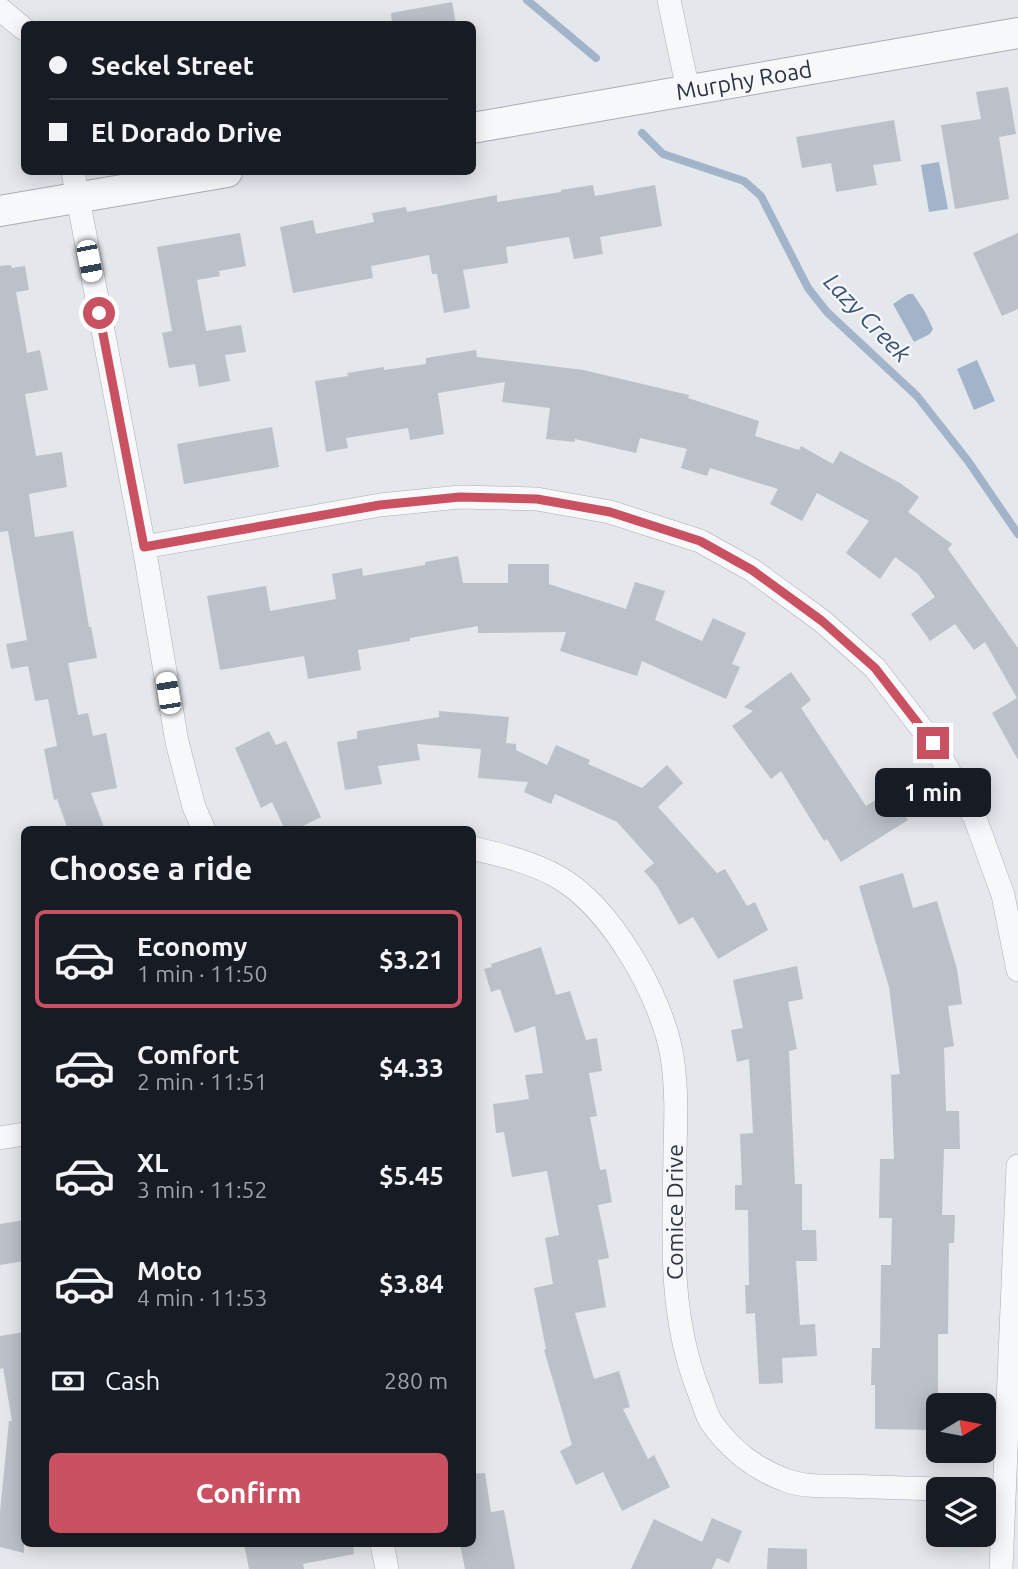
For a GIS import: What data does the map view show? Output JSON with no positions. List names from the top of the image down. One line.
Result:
{"streets":{"street":["Murphy Road","Comice Drive"]},"water":["Lazy Creek"],"north":"right","page":{"banner":["Seckel Street","El Dorado Drive"],"bubble":"1 min","heading":"Choose a ride","list":[{"name":"Economy","note":"1 min · 11:50","value":"$3.21"},{"name":"Comfort","note":"2 min · 11:51","value":"$4.33"},{"name":"XL","note":"3 min · 11:52","value":"$5.45"},{"name":"Moto","note":"4 min · 11:53","value":"$3.84"}],"pay":["Cash","280 m"],"buttons":"Confirm"}}
